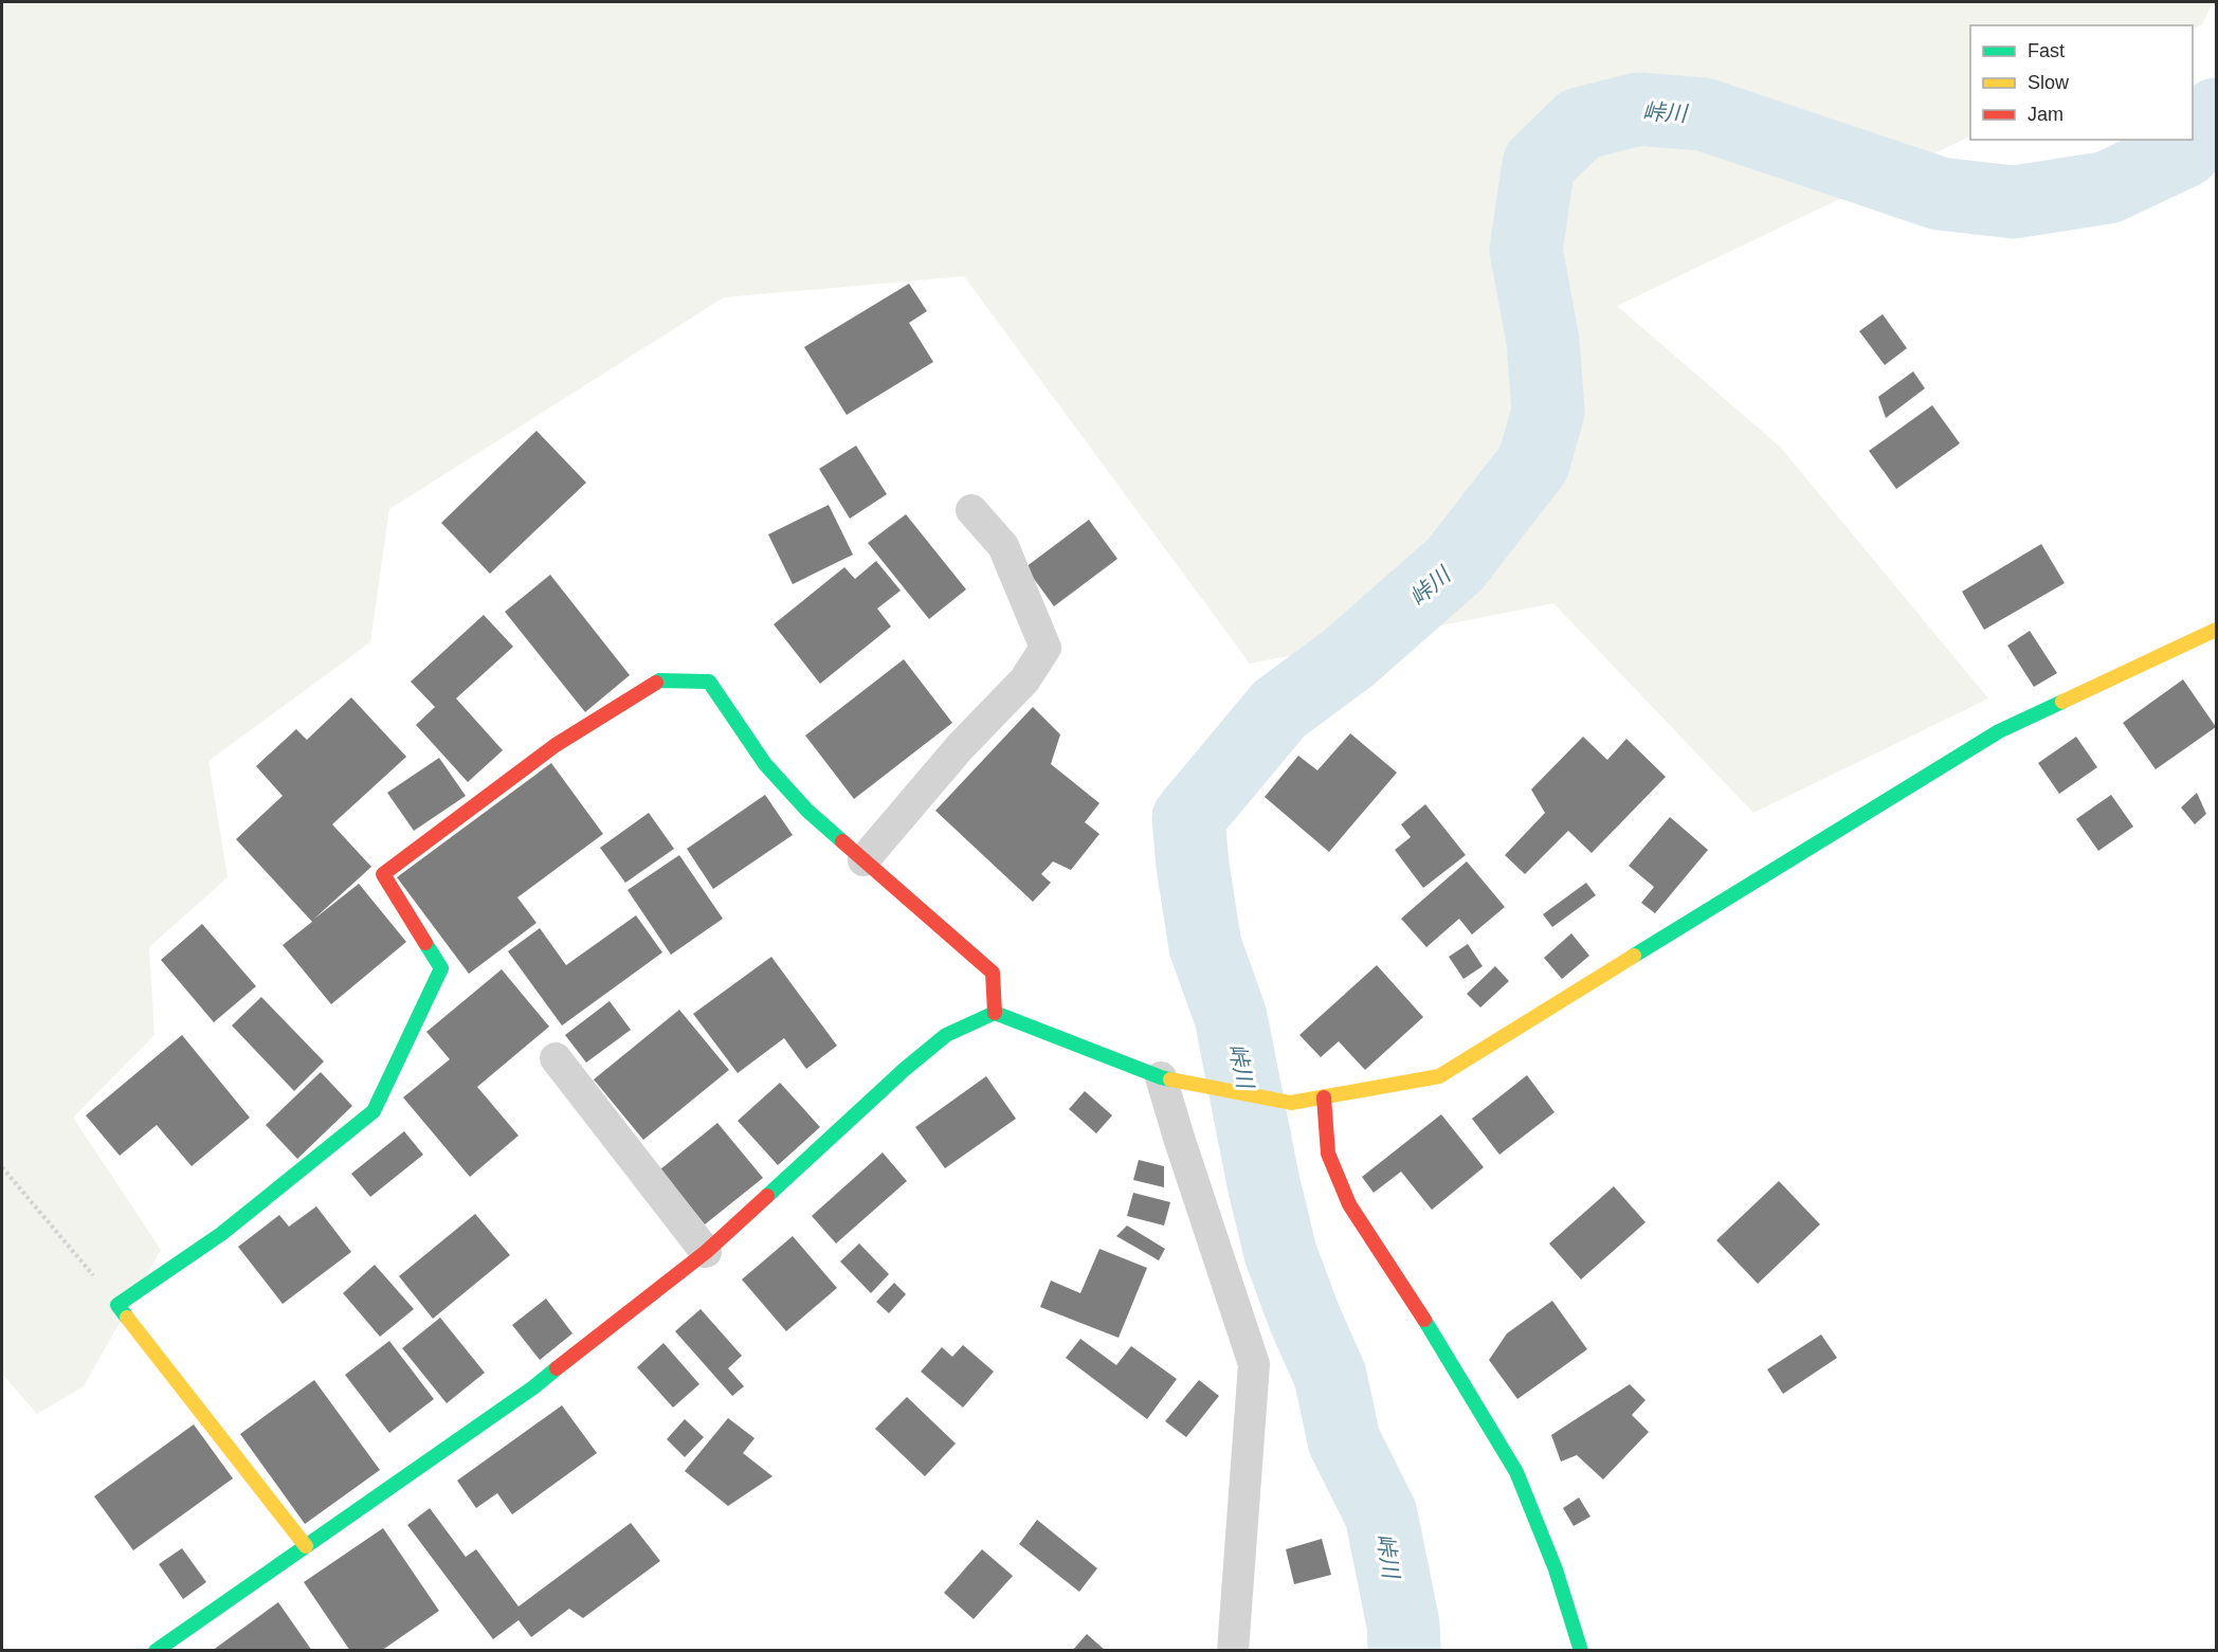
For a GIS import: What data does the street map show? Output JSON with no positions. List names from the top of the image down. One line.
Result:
{"water":["峠川"],"legend":["Fast","Slow","Jam"]}
